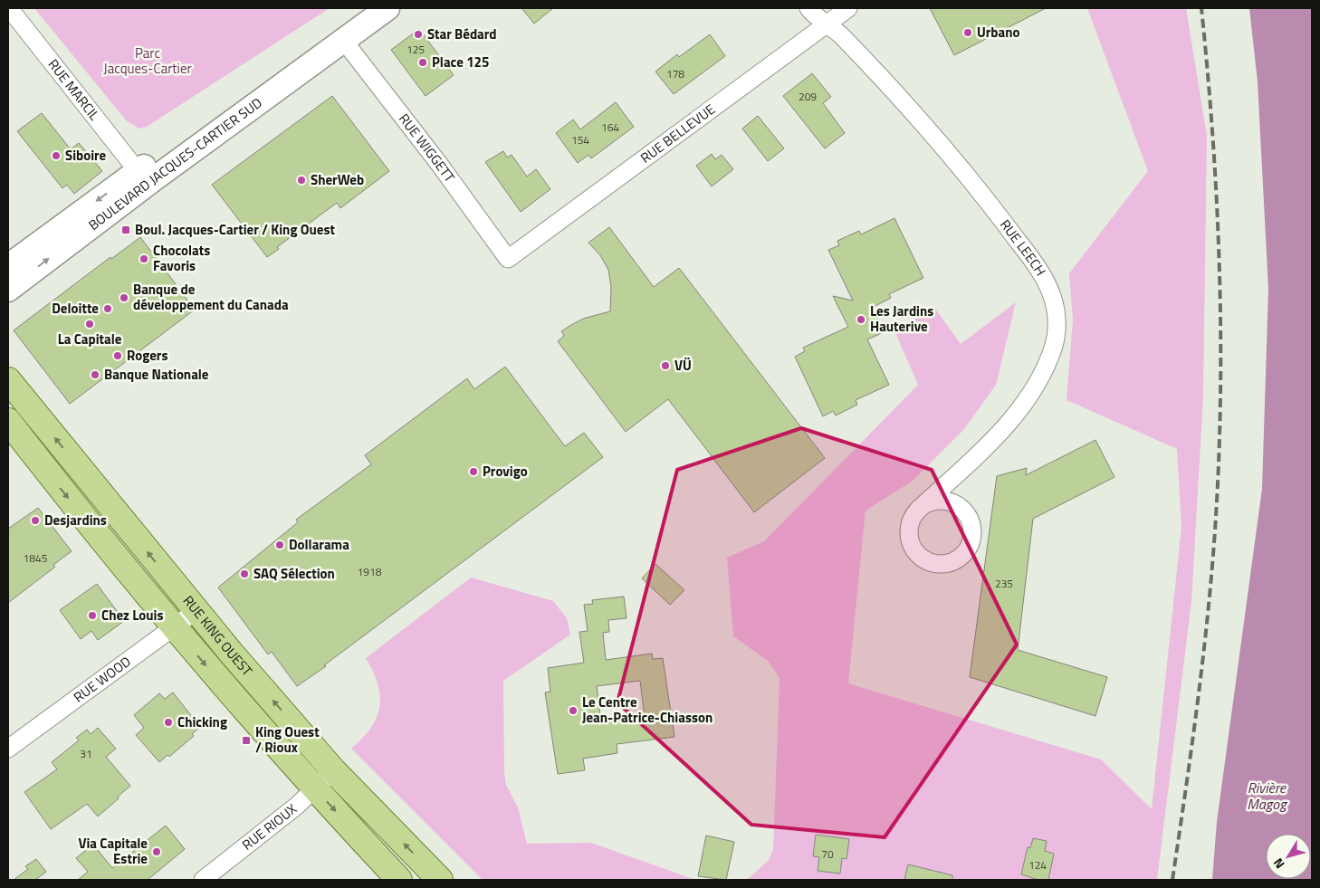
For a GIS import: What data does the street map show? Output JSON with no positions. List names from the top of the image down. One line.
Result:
{"streets":{"main road":["BOULEVARD JACQUES-CARTIER SUD","RUE KING OUEST"],"street":["RUE MARCIL","RUE BELLEVUE","RUE WIGGETT","RUE LEECH","RUE WOOD","RUE RIOUX"]},"crossings":[["RUE MARCIL","BOULEVARD JACQUES-CARTIER SUD"],["RUE BELLEVUE","RUE WIGGETT"],["RUE BELLEVUE","RUE LEECH"],["RUE WIGGETT","BOULEVARD JACQUES-CARTIER SUD"],["RUE KING OUEST","RUE WOOD"],["RUE KING OUEST","RUE RIOUX"]],"water":["Rivière Magog"],"parks":["Parc Jacques-Cartier"],"places":{"other":["Urbano","Star Bédard","Place 125","Siboire","SherWeb","Chocolats Favoris","Banque de développement du Canada","Deloitte","Les Jardins Hauterive","La Capitale","Rogers","VÜ","Banque Nationale","Provigo","Desjardins","Dollarama","SAQ Sélection","Chez Louis","Le Centre Jean-Patrice-Chiasson","Chicking","Via Capitale Estrie"],"transit":["Boul. Jacques-Cartier / King Ouest","King Ouest / Rioux"]},"house_numbers":["125","178","209","164","154","1845","1918","235","31","70","124"],"north":"bottom left"}
